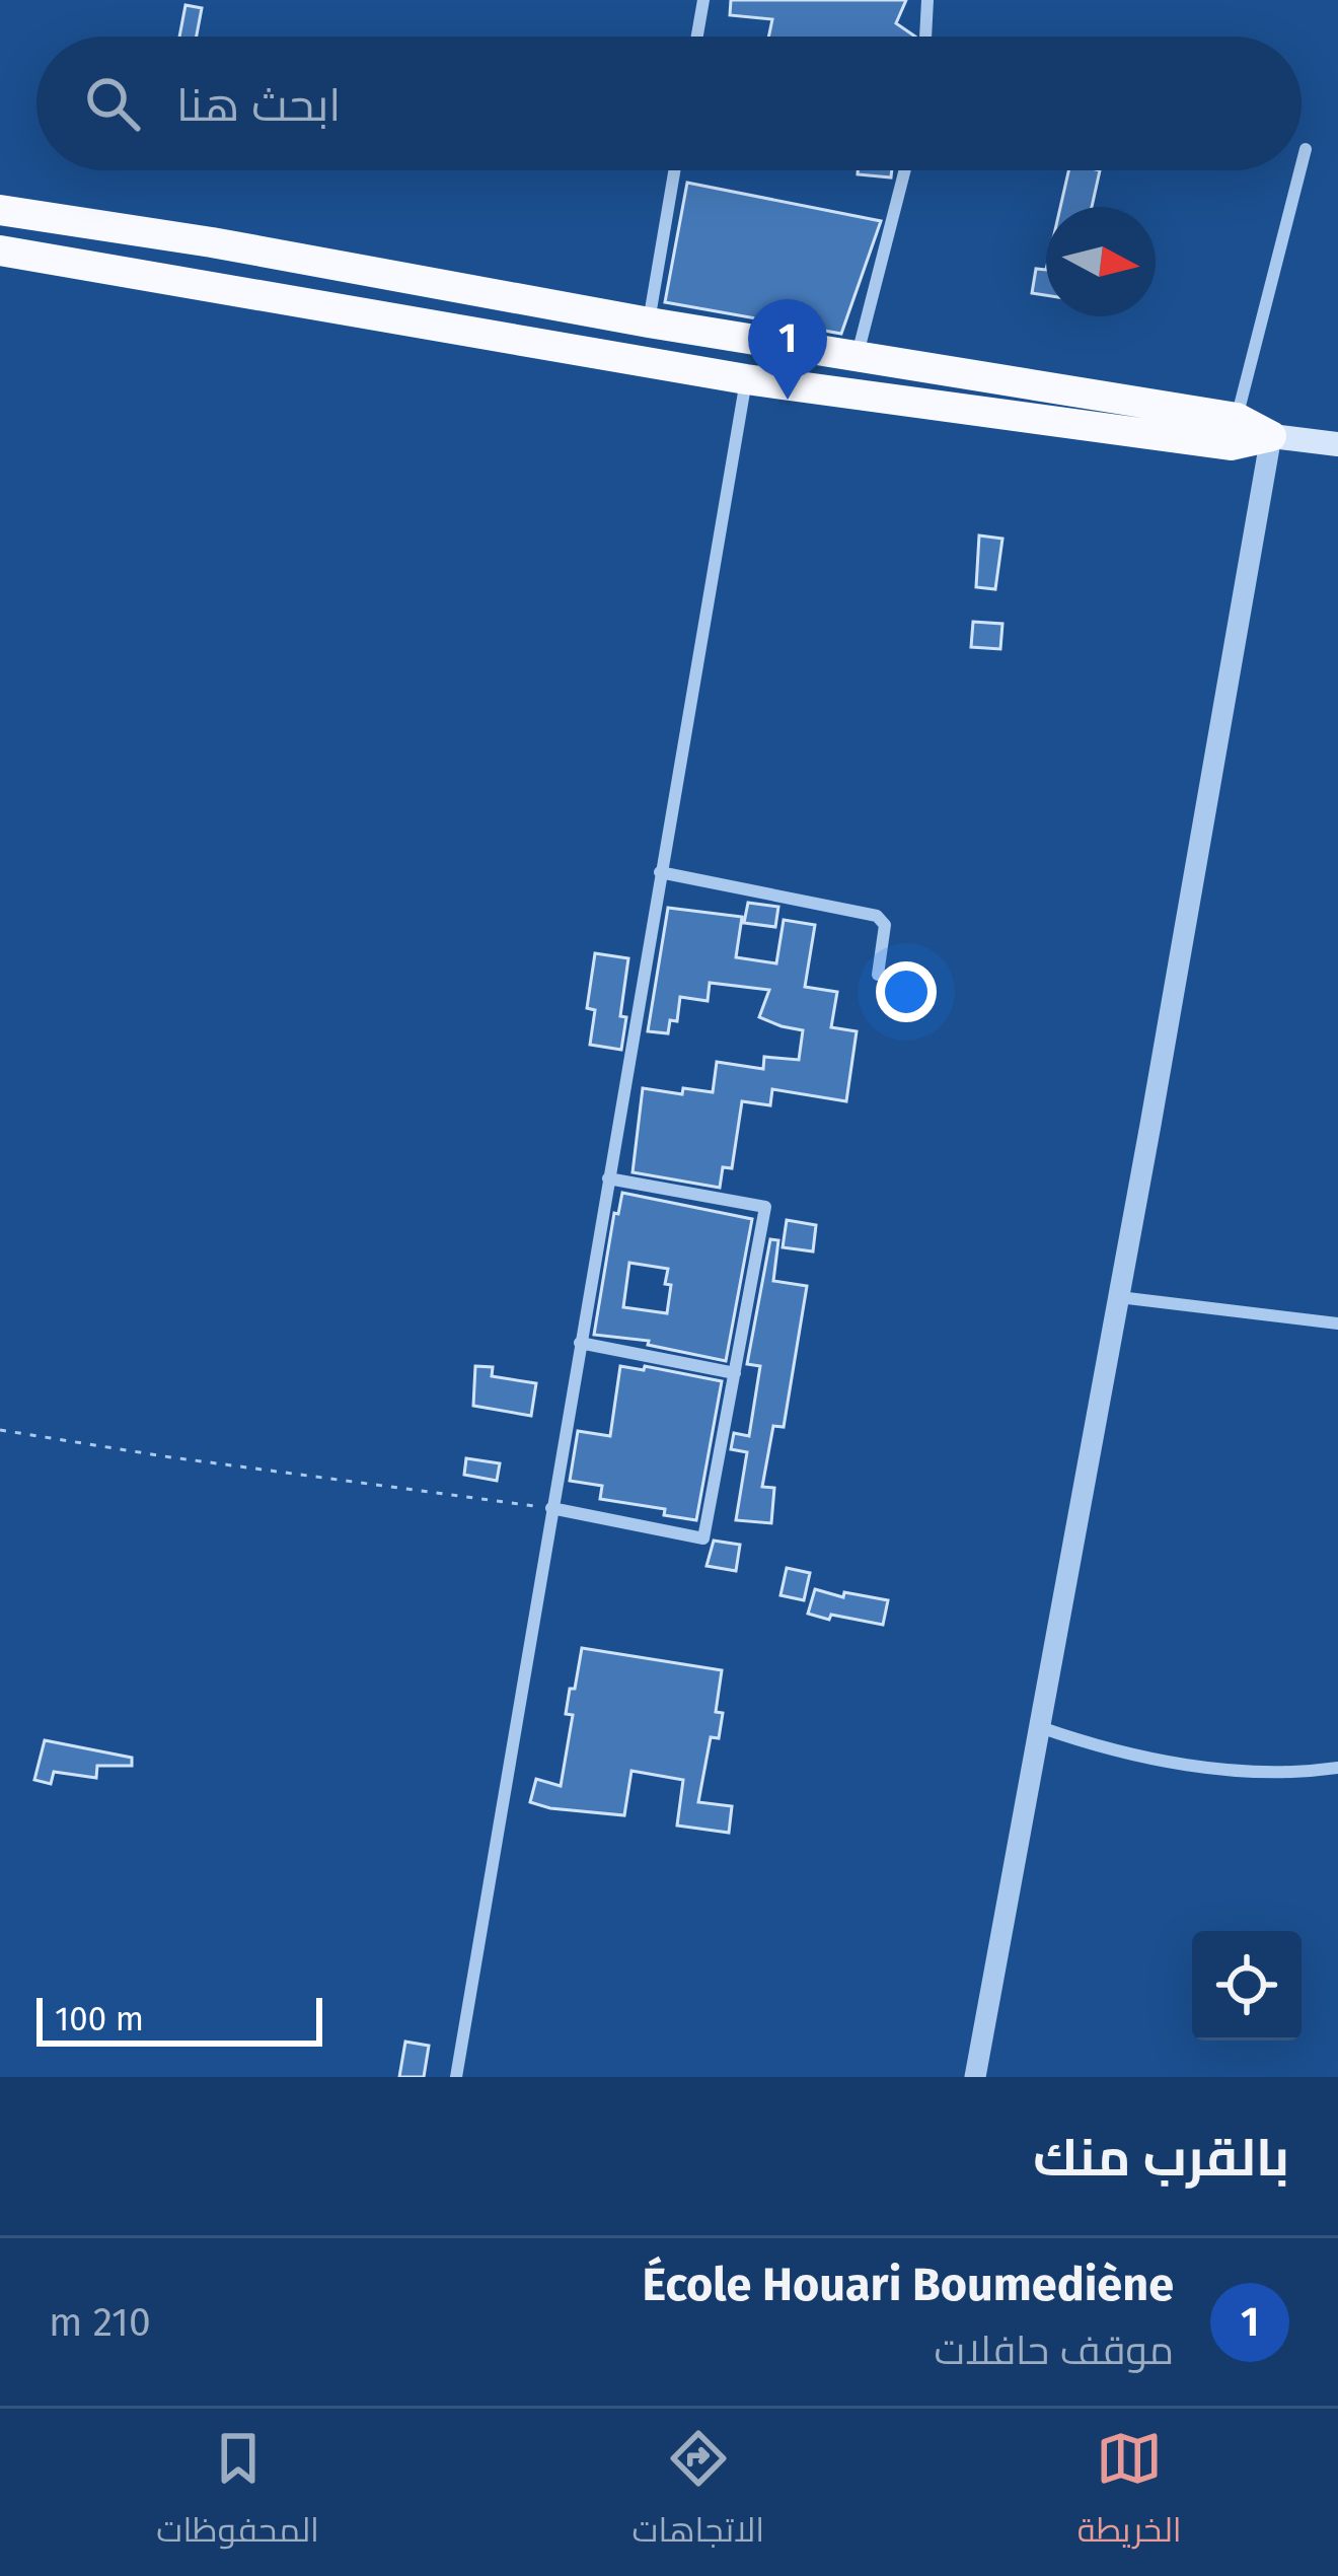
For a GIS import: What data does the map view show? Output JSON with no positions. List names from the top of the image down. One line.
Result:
{"scale_bar":"100 m","north":"right","page":{"search":"ابحث هنا","pins":"1","scale":"100 m","heading":"بالقرب منك","list":[{"mark":"1","name":"École Houari Boumediène","note":"موقف حافلات","value":"210 m"}],"nav":["الخريطة","الاتجاهات","المحفوظات"]}}
